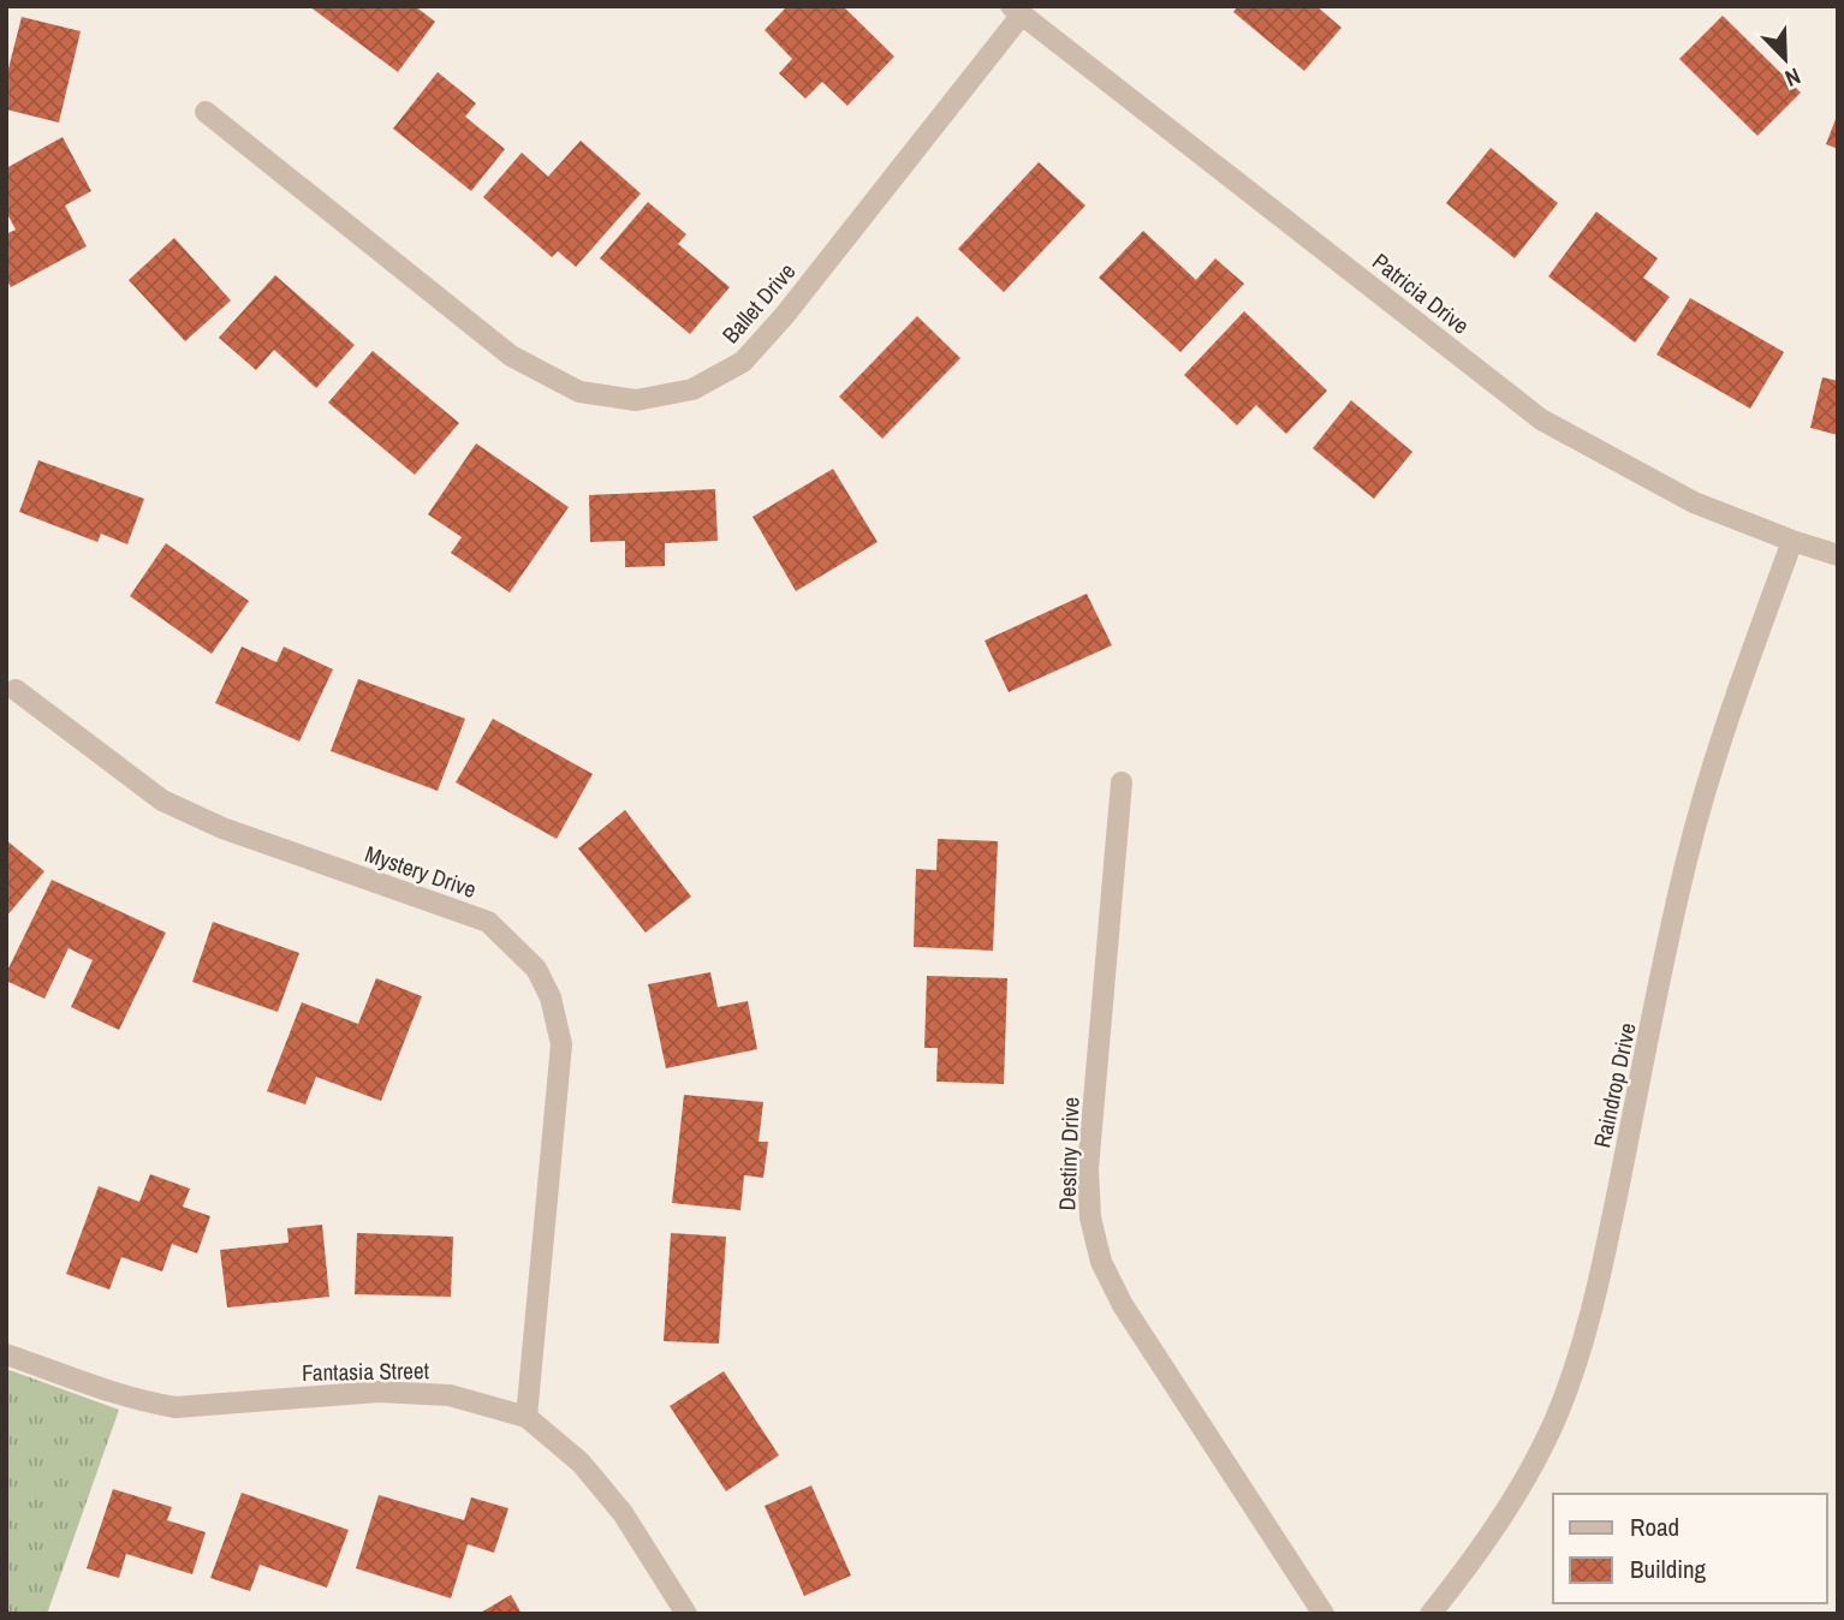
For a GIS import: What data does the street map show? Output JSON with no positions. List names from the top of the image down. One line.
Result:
{"streets":{"street":["Patricia Drive","Ballet Drive","Mystery Drive","Raindrop Drive","Destiny Drive","Fantasia Street"]},"crossings":[["Patricia Drive","Ballet Drive"],["Patricia Drive","Raindrop Drive"],["Mystery Drive","Fantasia Street"]],"legend":["Road","Building"],"north":"bottom right"}
